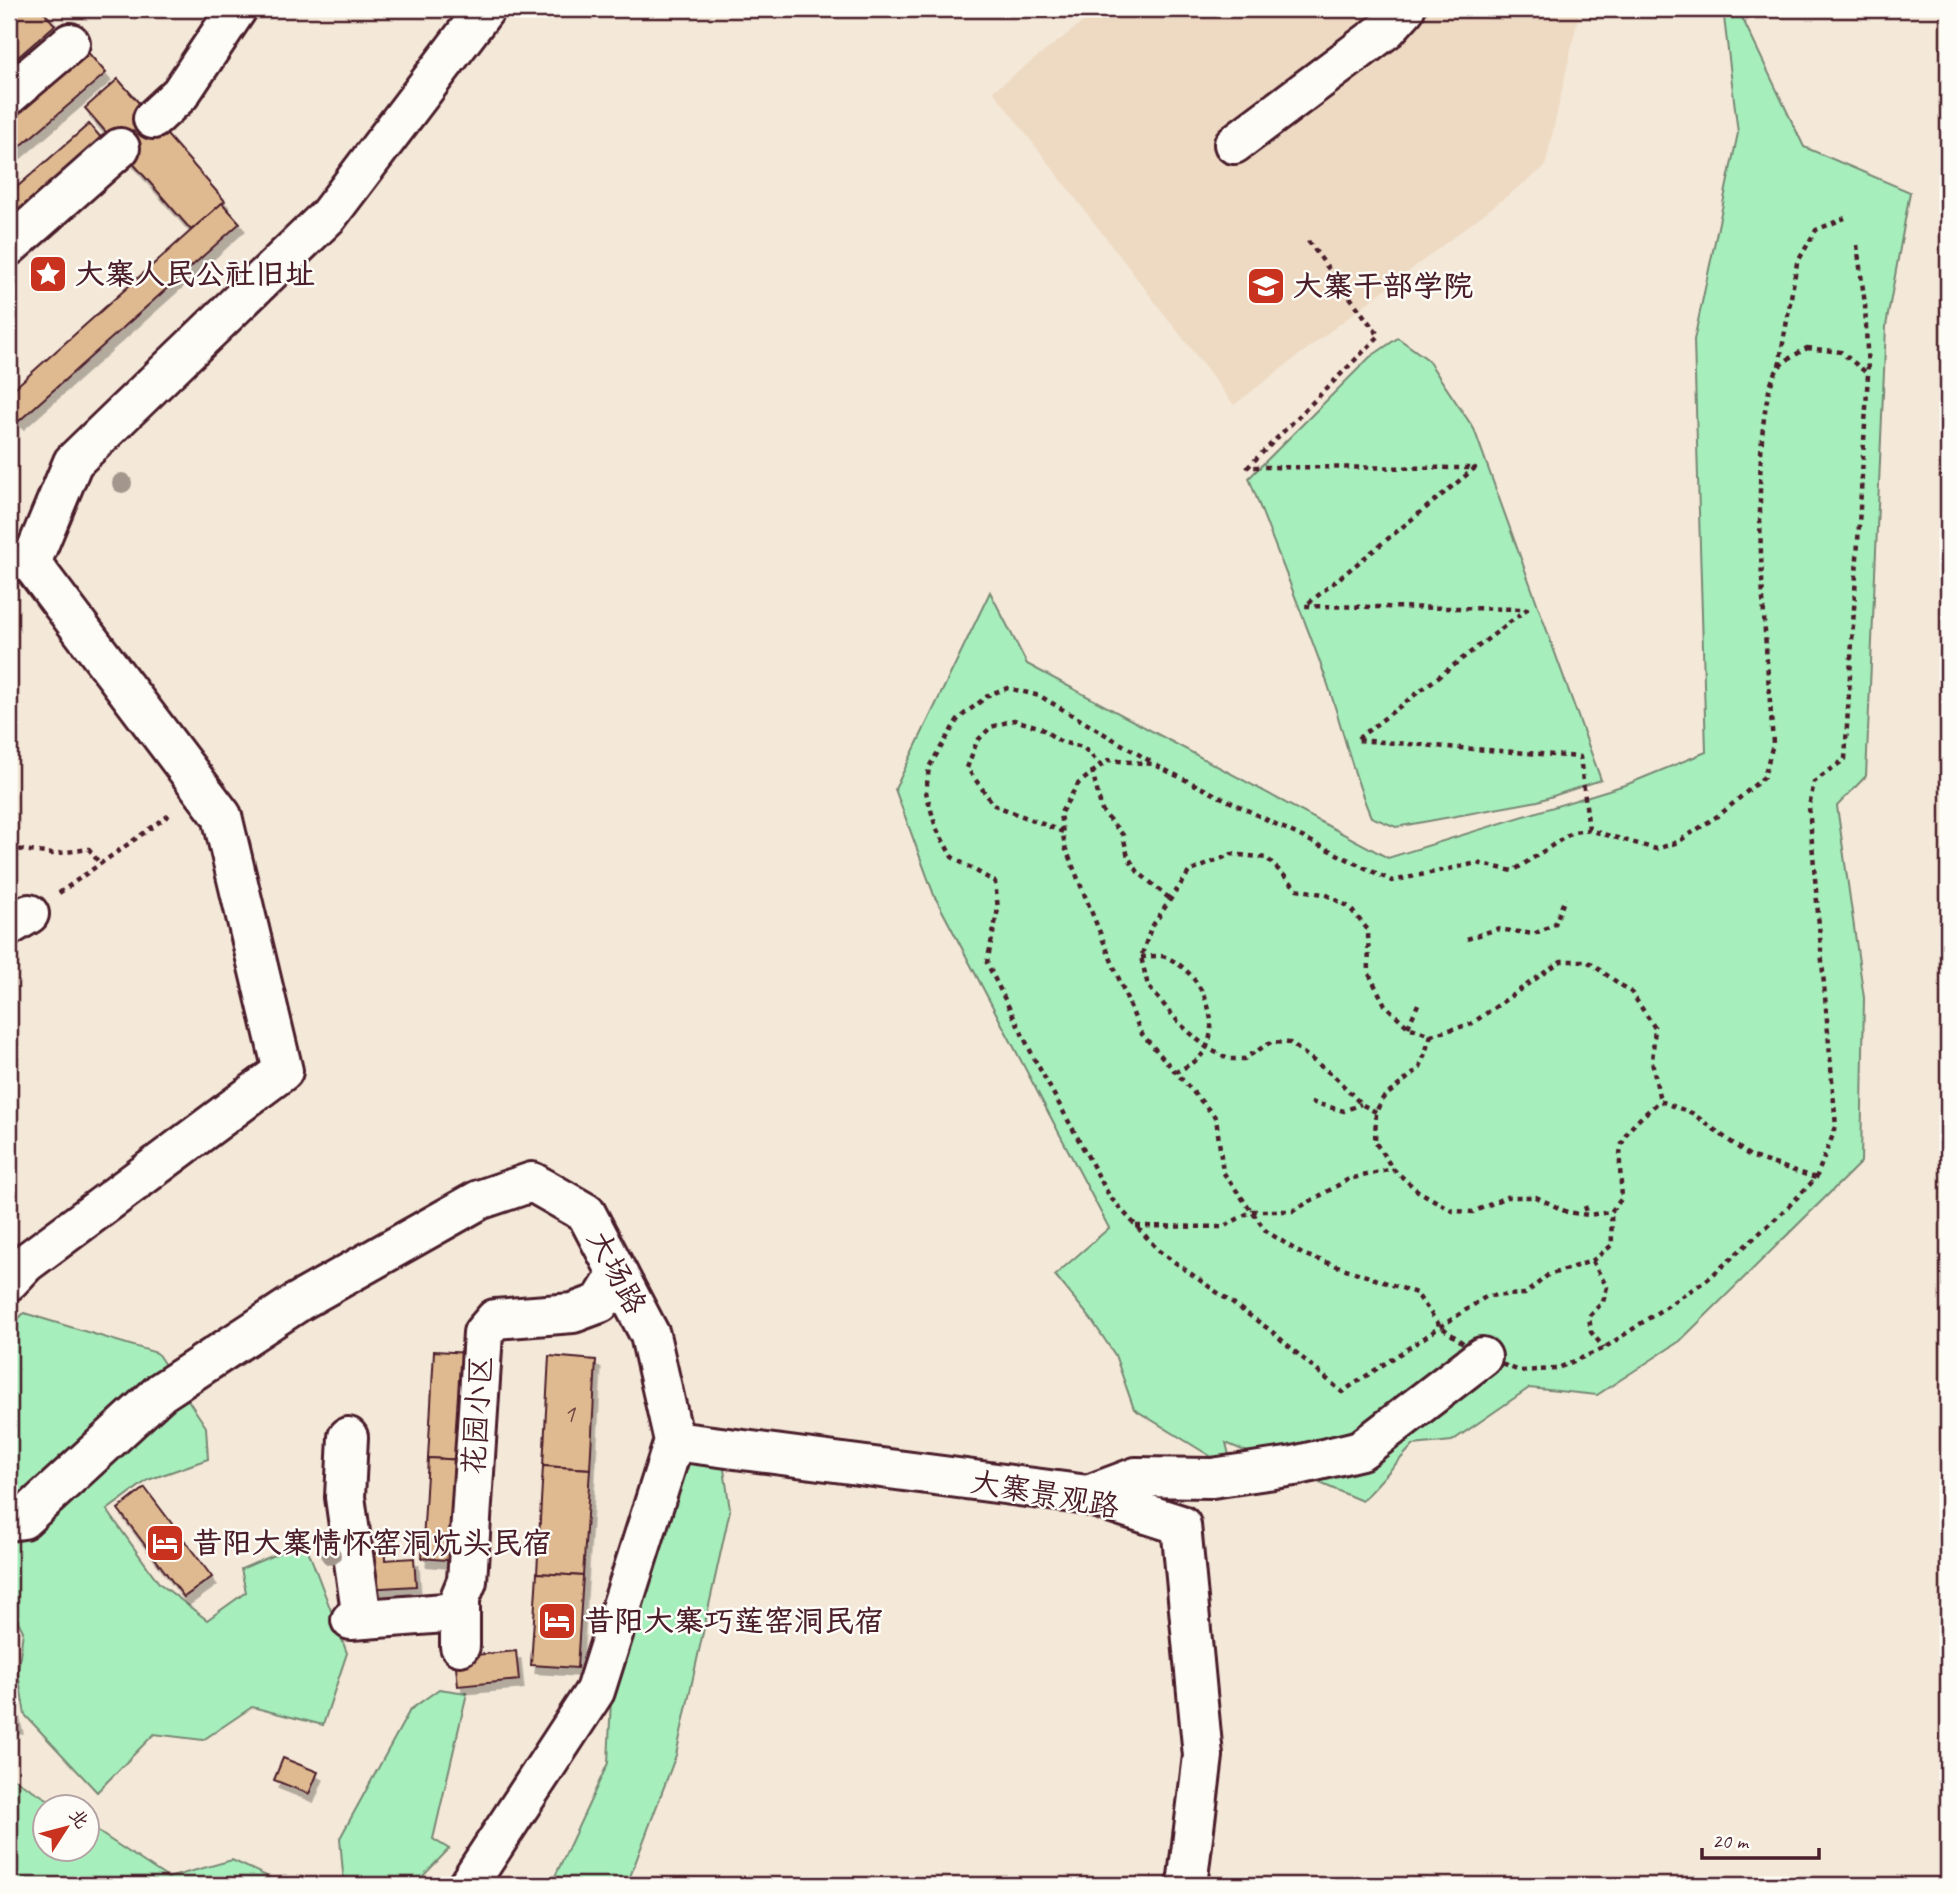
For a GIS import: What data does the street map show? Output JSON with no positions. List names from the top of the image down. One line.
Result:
{"streets":{"street":["大场路","花园小区","大寨景观路"]},"crossings":[["大场路","花园小区"],["大场路","大寨景观路"]],"places":{"place":["大寨人民公社旧址"],"school or university":["大寨干部学院"],"hotel":["昔阳大寨情怀窑洞炕头民宿","昔阳大寨巧莲窑洞民宿"]},"house_numbers":["1"],"scale_bar":"20 m","north":"top right"}
